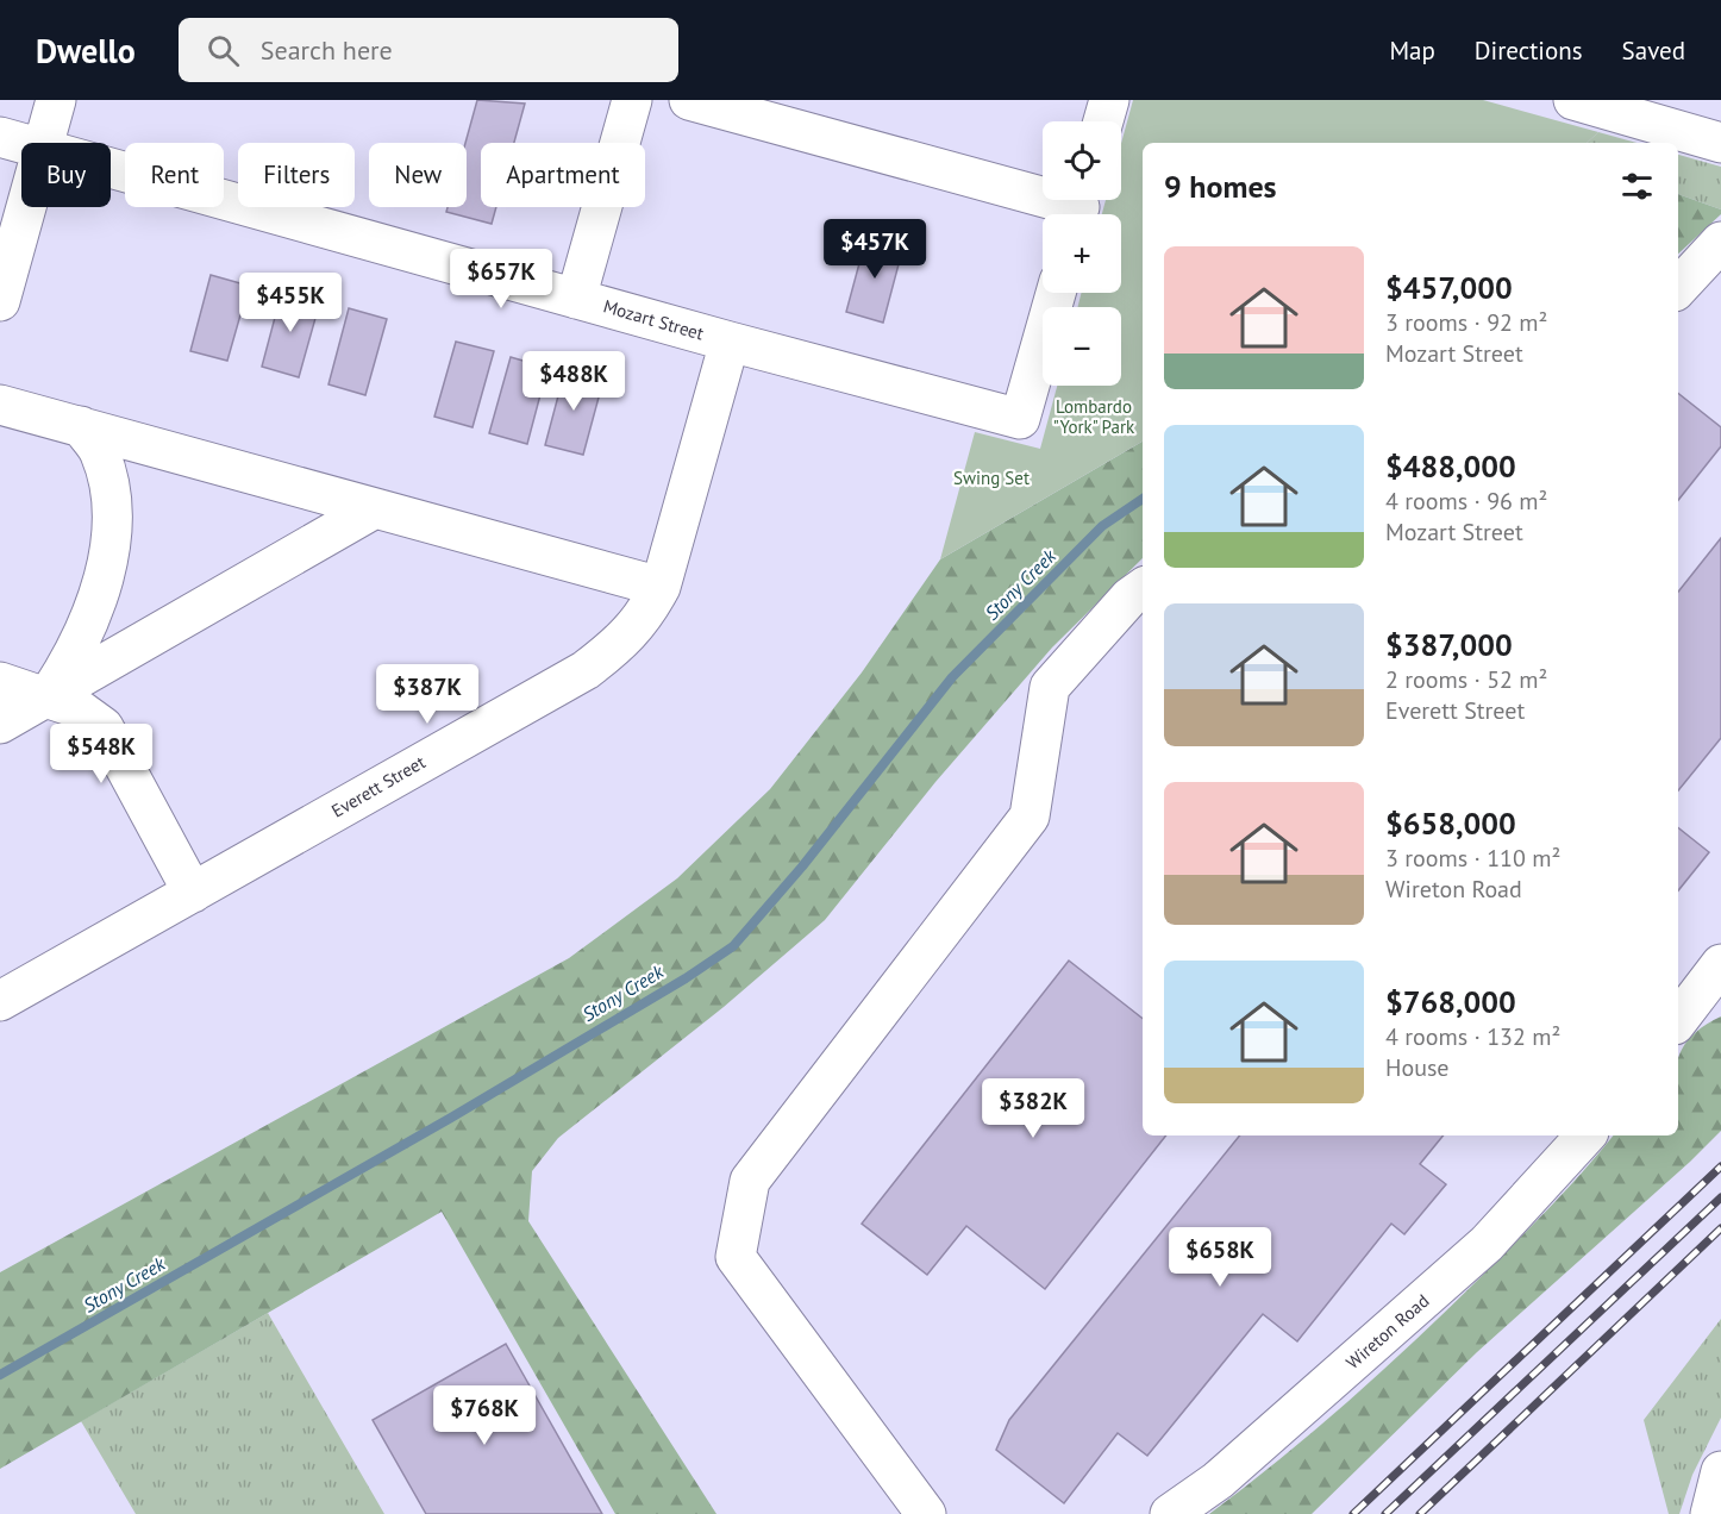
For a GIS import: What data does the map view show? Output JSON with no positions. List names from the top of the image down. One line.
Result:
{"streets":{"street":["Mozart Street","Everett Street","Wireton Road"]},"crossings":[["Mozart Street","Everett Street"]],"water":["Stony Creek"],"parks":["Lombardo \"York\" Park","Swing Set"],"page":{"header":"Dwello","search":"Search here","nav":["Map","Directions","Saved"],"map_buttons":["+","−"],"chip":["Buy","Rent","Filters","New","Apartment"],"heading":"9 homes","price":["$457K","$657K","$455K","$488K","$387K","$548K","$382K","$658K","$768K"],"list":[{"name":"$457,000","note":"3 rooms · 92 m² · Mozart Street"},{"name":"$488,000","note":"4 rooms · 96 m² · Mozart Street"},{"name":"$387,000","note":"2 rooms · 52 m² · Everett Street"},{"name":"$658,000","note":"3 rooms · 110 m² · Wireton Road"},{"name":"$768,000","note":"4 rooms · 132 m² · House"}]}}
